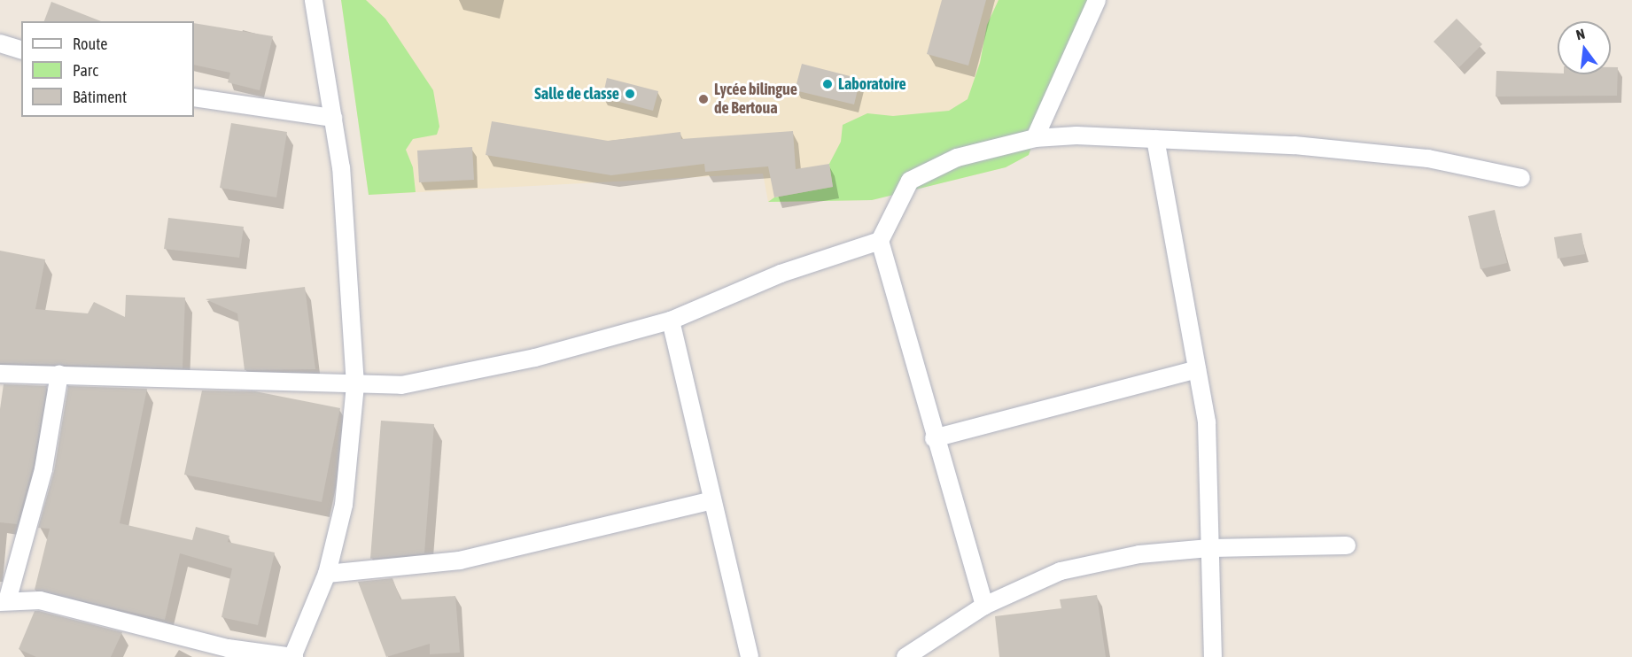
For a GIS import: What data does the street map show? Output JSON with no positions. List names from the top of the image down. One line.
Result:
{"places":["Laboratoire","Salle de classe","Lycée bilingue de Bertoua"],"legend":["Route","Parc","Bâtiment"],"north":"top"}
